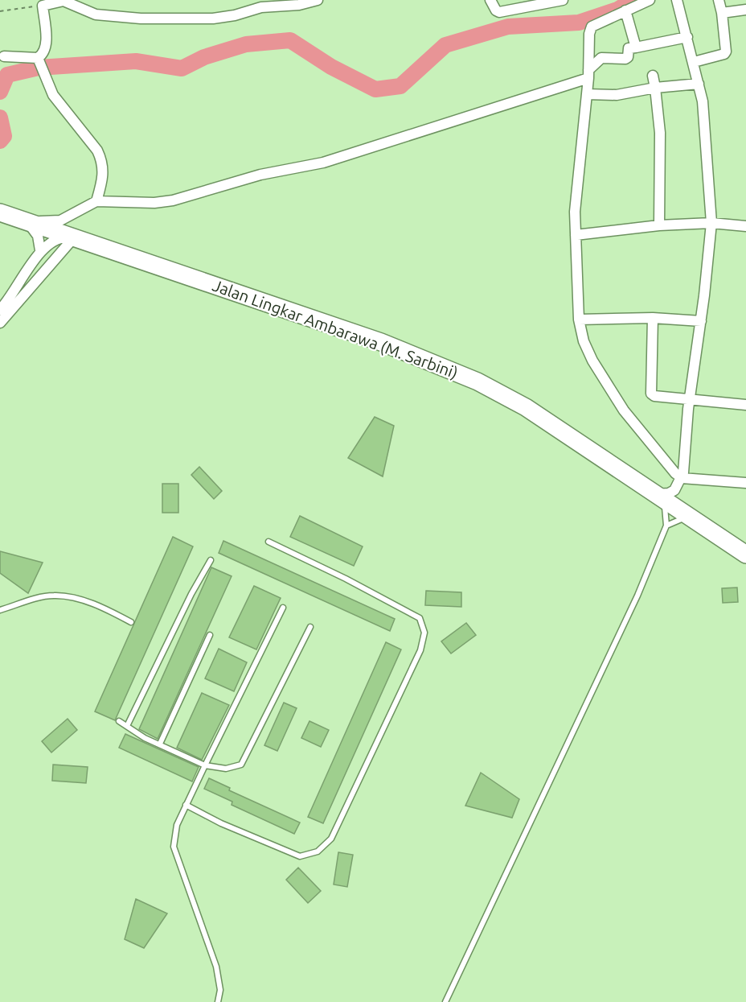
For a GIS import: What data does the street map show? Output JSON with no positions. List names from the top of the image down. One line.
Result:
{"streets":{"highway":["Jalan Lingkar Ambarawa (M. Sarbini)"]}}
